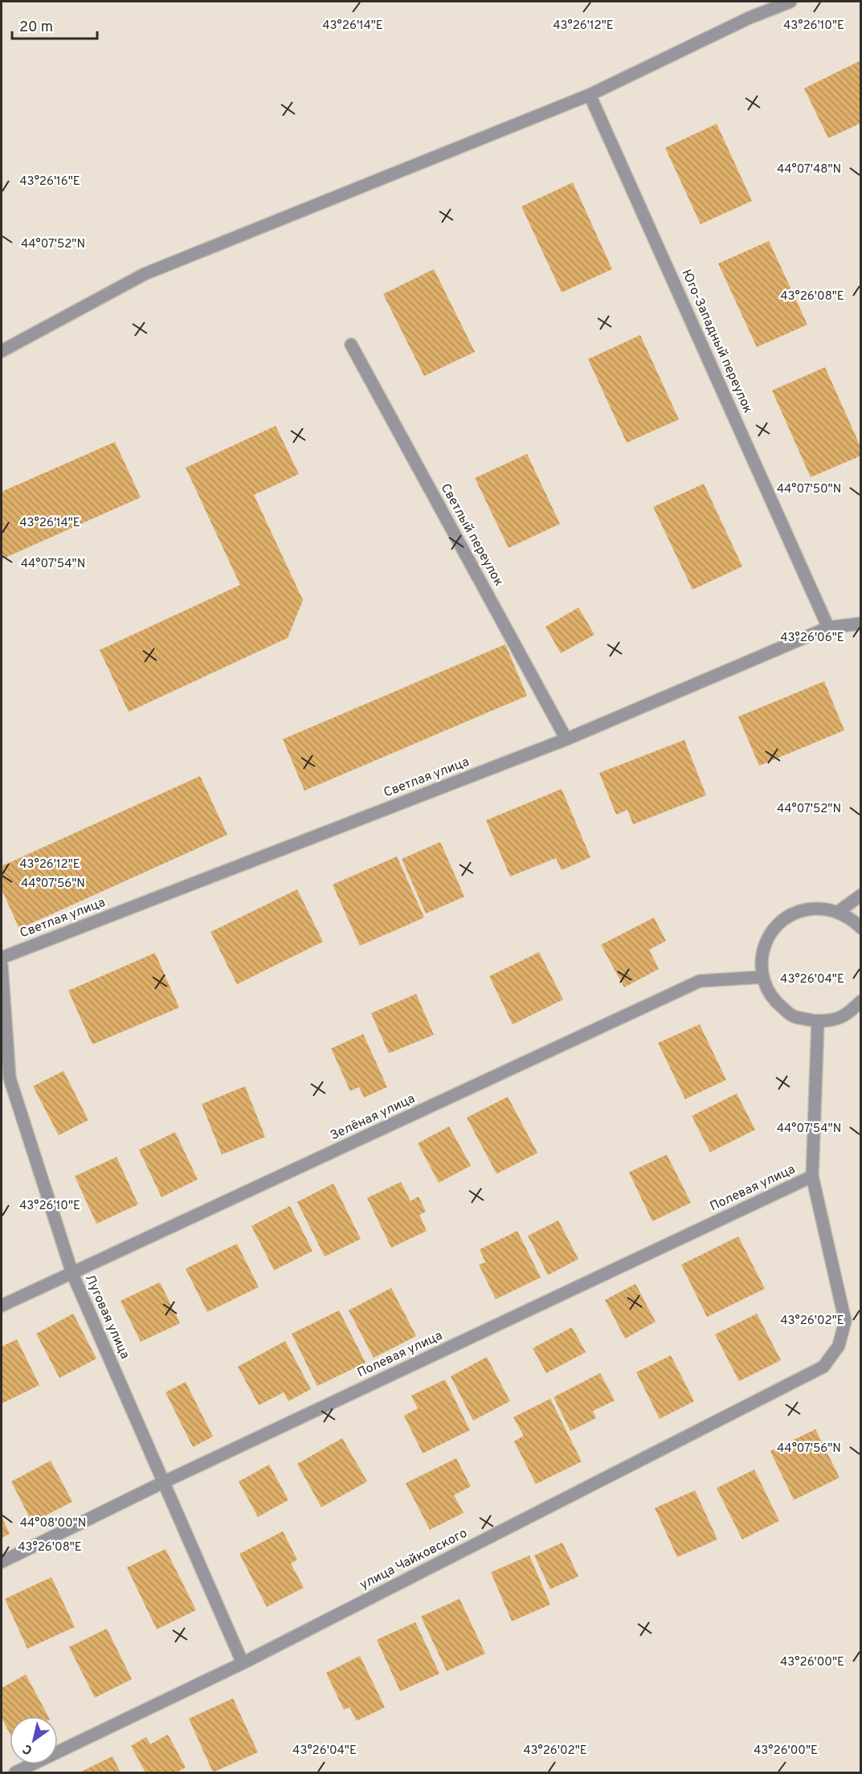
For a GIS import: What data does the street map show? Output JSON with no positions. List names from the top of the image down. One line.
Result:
{"streets":{"street":["Юго-Западный переулок","Светлый переулок","Светлая улица","Зелёная улица","Полевая улица","Луговая улица","улица Чайковского"]},"crossings":[["Юго-Западный переулок","Светлая улица"],["Светлый переулок","Светлая улица"],["Зелёная улица","Луговая улица"],["Полевая улица","Луговая улица"],["Полевая улица","улица Чайковского"],["Луговая улица","улица Чайковского"]],"scale_bar":"20 m","north":"bottom left","coordinates":["43°26'14\"E","43°26'12\"E","43°26'10\"E","44°07'48\"N","43°26'16\"E","44°07'52\"N","43°26'08\"E","44°07'50\"N","44°07'54\"N","43°26'06\"E","44°07'56\"N","43°26'04\"E","43°26'02\"E","44°08'00\"N","43°26'00\"E"]}
